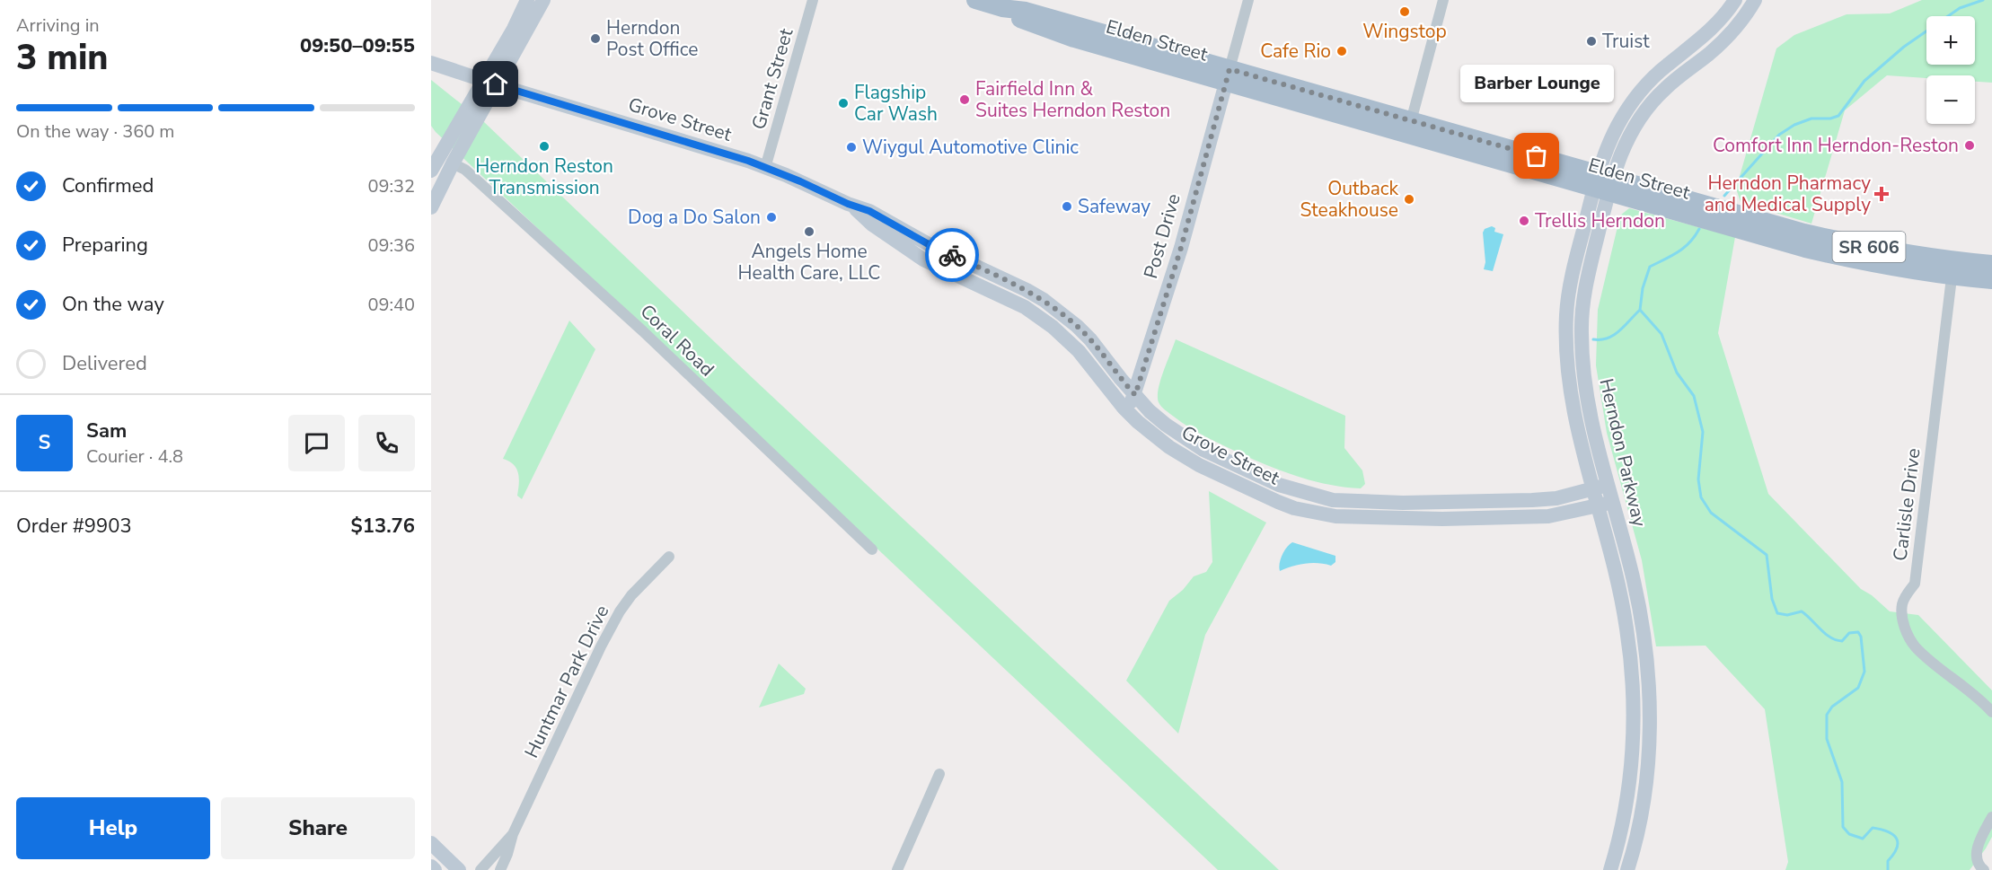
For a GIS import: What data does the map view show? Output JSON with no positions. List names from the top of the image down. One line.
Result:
{"streets":{"main road":["Elden Street","SR 606"],"street":["Grant Street","Grove Street","Post Drive","Coral Road","Herndon Parkway","Carlisle Drive","Huntmar Park Drive"]},"crossings":[["Elden Street","Post Drive"],["Elden Street","Herndon Parkway"],["Elden Street","Carlisle Drive"],["Grant Street","Grove Street"],["Grove Street","Post Drive"],["Grove Street","Herndon Parkway"]],"places":{"other":["Wingstop","Herndon Post Office","Truist","Cafe Rio","Fairfield Inn & Suites Herndon Reston","Flagship Car Wash","Comfort Inn Herndon-Reston","Herndon Reston Transmission","Wiygul Automotive Clinic","Barber Lounge","Outback Steakhouse","Safeway","Dog a Do Salon","Trellis Herndon","Angels Home Health Care, LLC"],"health":["Herndon Pharmacy and Medical Supply"]},"page":{"heading":["3 min","Arriving in","09:50–09:55"],"panel":["Sam","Courier · 4.8","Order #9903","$13.76"],"map_buttons":["+","−"],"bubble":"Barber Lounge","bar":"On the way · 360 m","list":[["Confirmed","09:32"],["Preparing","09:36"],["On the way","09:40"],"Delivered"],"round":"S","buttons":["Help","Share"]}}
